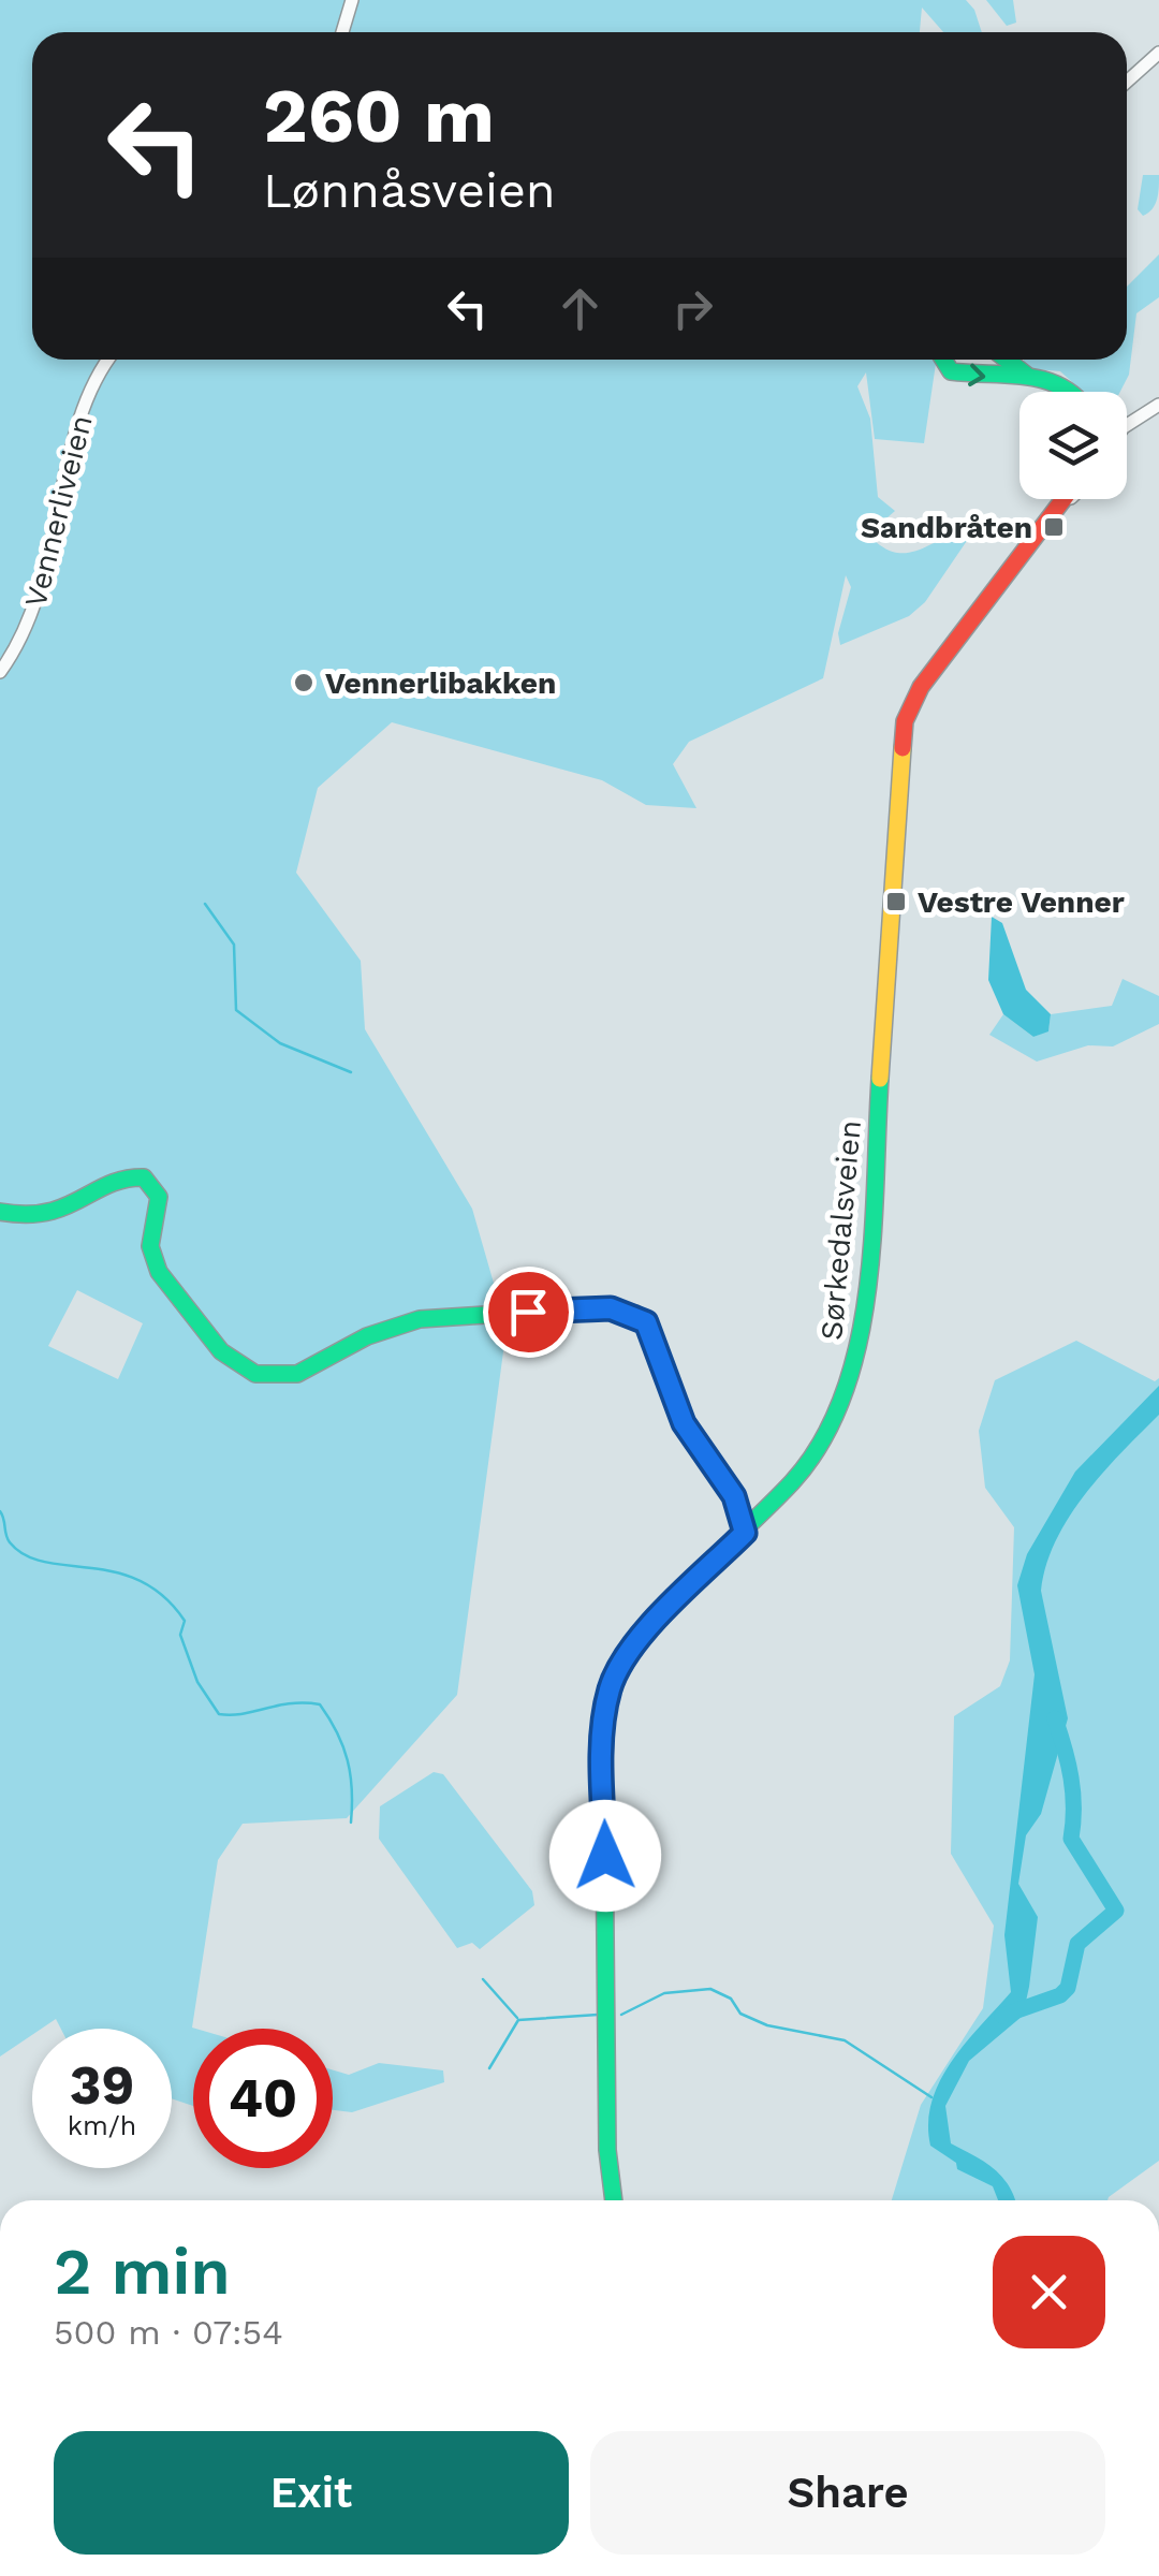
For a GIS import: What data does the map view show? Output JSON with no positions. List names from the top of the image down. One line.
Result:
{"streets":{"street":["Vennerliveien","Sørkedalsveien"]},"places":{"transit":["Sandbråten","Vestre Venner"],"other":["Vennerlibakken"]},"page":{"turn":["260 m","Lønnåsveien"],"speed":"39 km/h","limit":"40","heading":["2 min","500 m · 07:54"],"buttons":["Exit","Share"]}}
